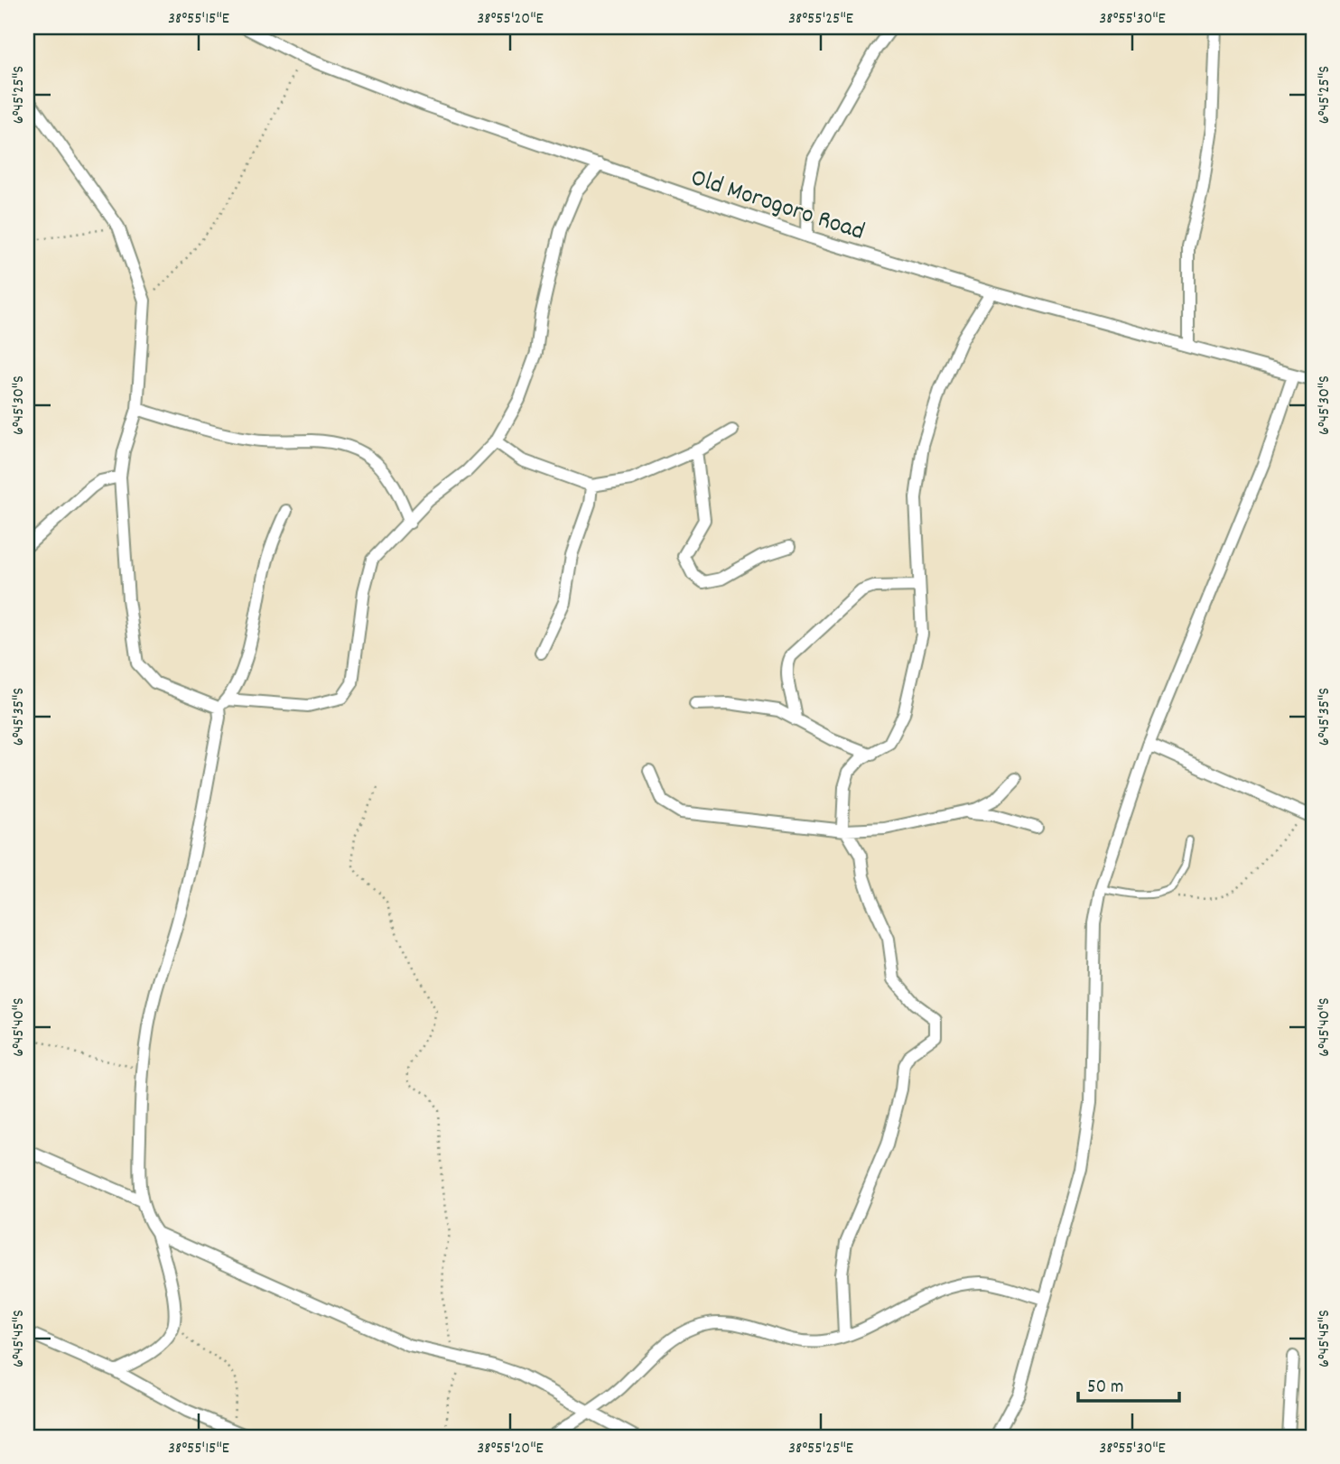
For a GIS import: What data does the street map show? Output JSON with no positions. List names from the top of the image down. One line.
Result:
{"streets":{"street":["Old Morogoro Road"]},"scale_bar":"50 m","coordinates":["38°55'15\"E","38°55'20\"E","38°55'25\"E","38°55'30\"E","6°45'25\"S","6°45'30\"S","6°45'35\"S","6°45'40\"S","6°45'45\"S"]}
